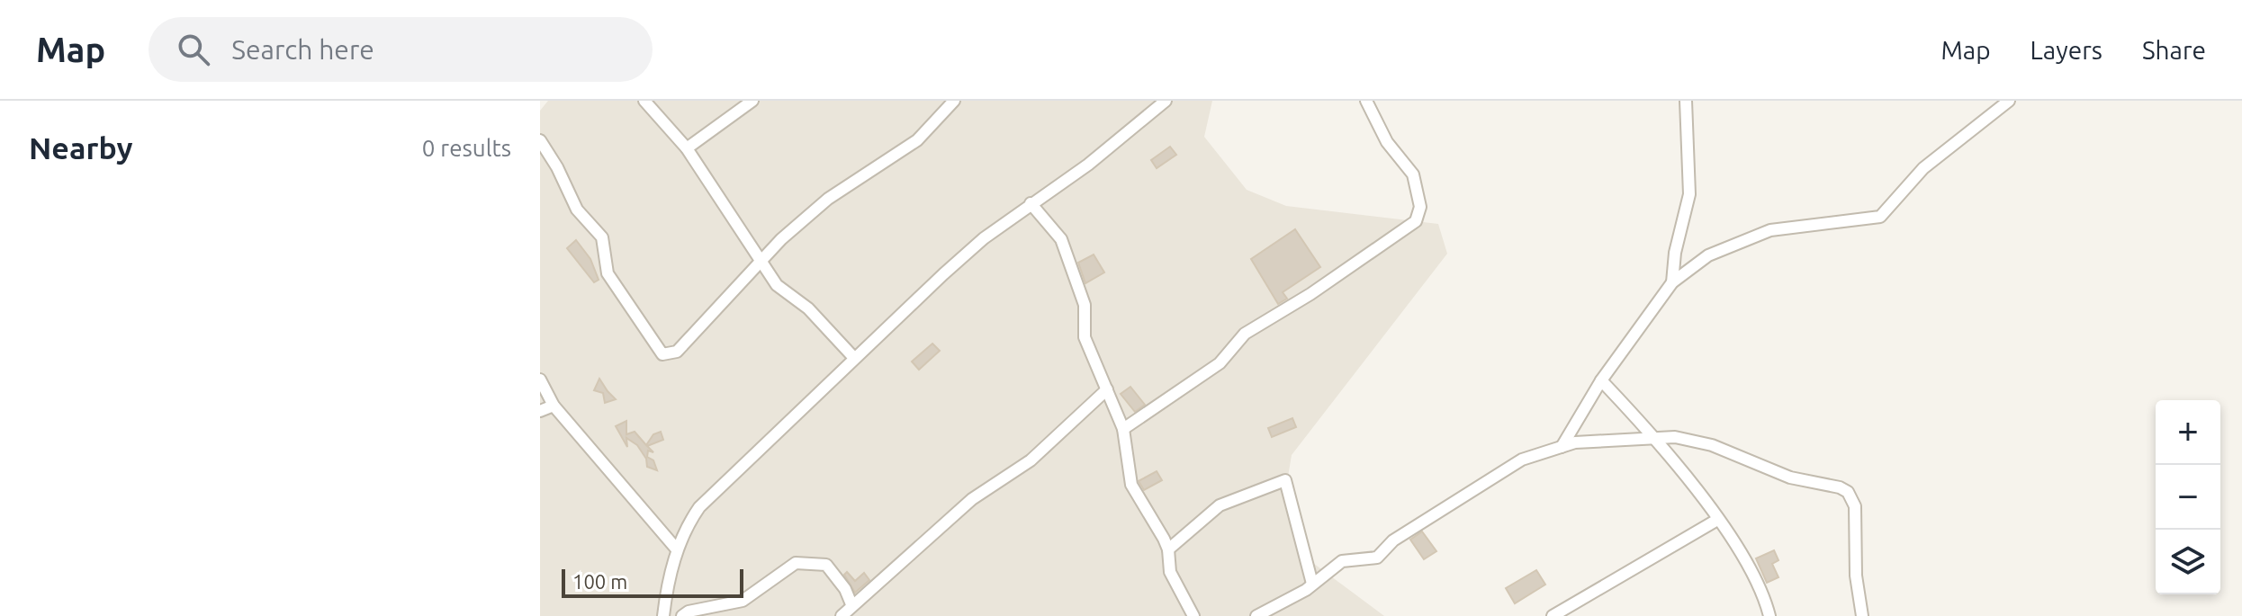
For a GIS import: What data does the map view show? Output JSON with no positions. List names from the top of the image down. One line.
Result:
{"scale_bar":"100 m","page":{"header":"Map","search":"Search here","nav":["Map","Layers","Share"],"heading":["Nearby","0 results"],"map_buttons":["+","−"],"scale":"100 m"}}
